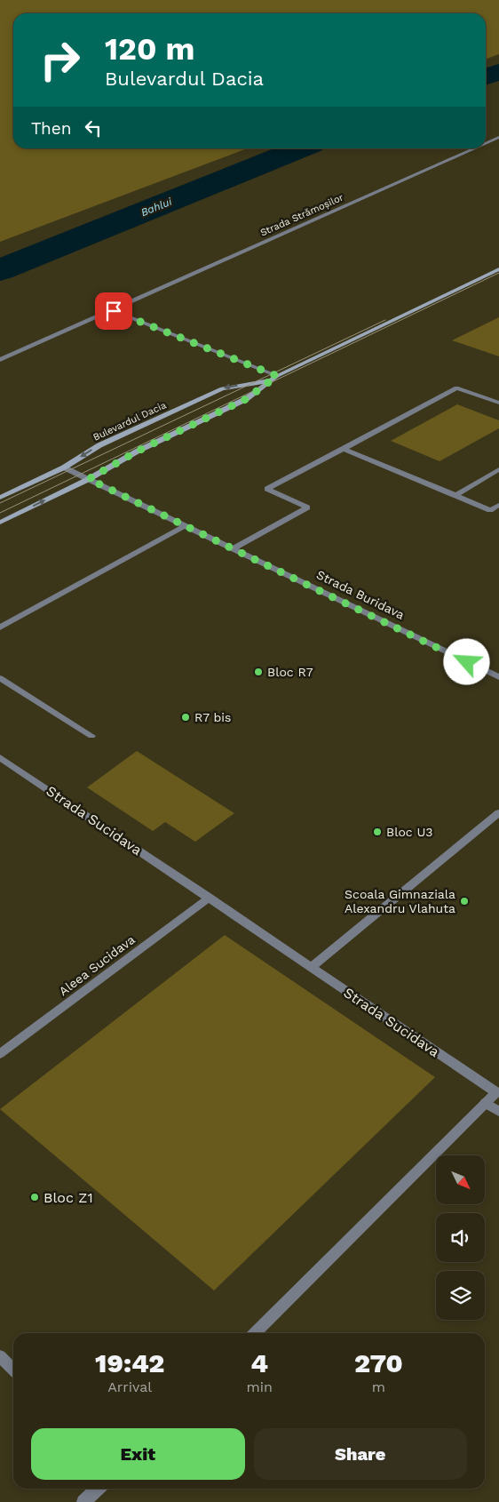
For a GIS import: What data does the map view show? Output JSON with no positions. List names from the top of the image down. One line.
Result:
{"streets":{"street":["Strada Strămoșilor","Bulevardul Dacia","Strada Buridava","Strada Sucidava","Aleea Sucidava"]},"crossings":[["Bulevardul Dacia","Strada Buridava"],["Strada Sucidava","Aleea Sucidava"]],"water":["Bahlui"],"places":["Bloc R7","R7 bis","Bloc U3","Scoala Gimnaziala Alexandru Vlahuta","Bloc Z1"],"north":"bottom right","page":{"turn":["120 m","Bulevardul Dacia"],"then":"Then","eta":["19:42","Arrival","4","min","270","m"],"buttons":["Exit","Share"]}}
